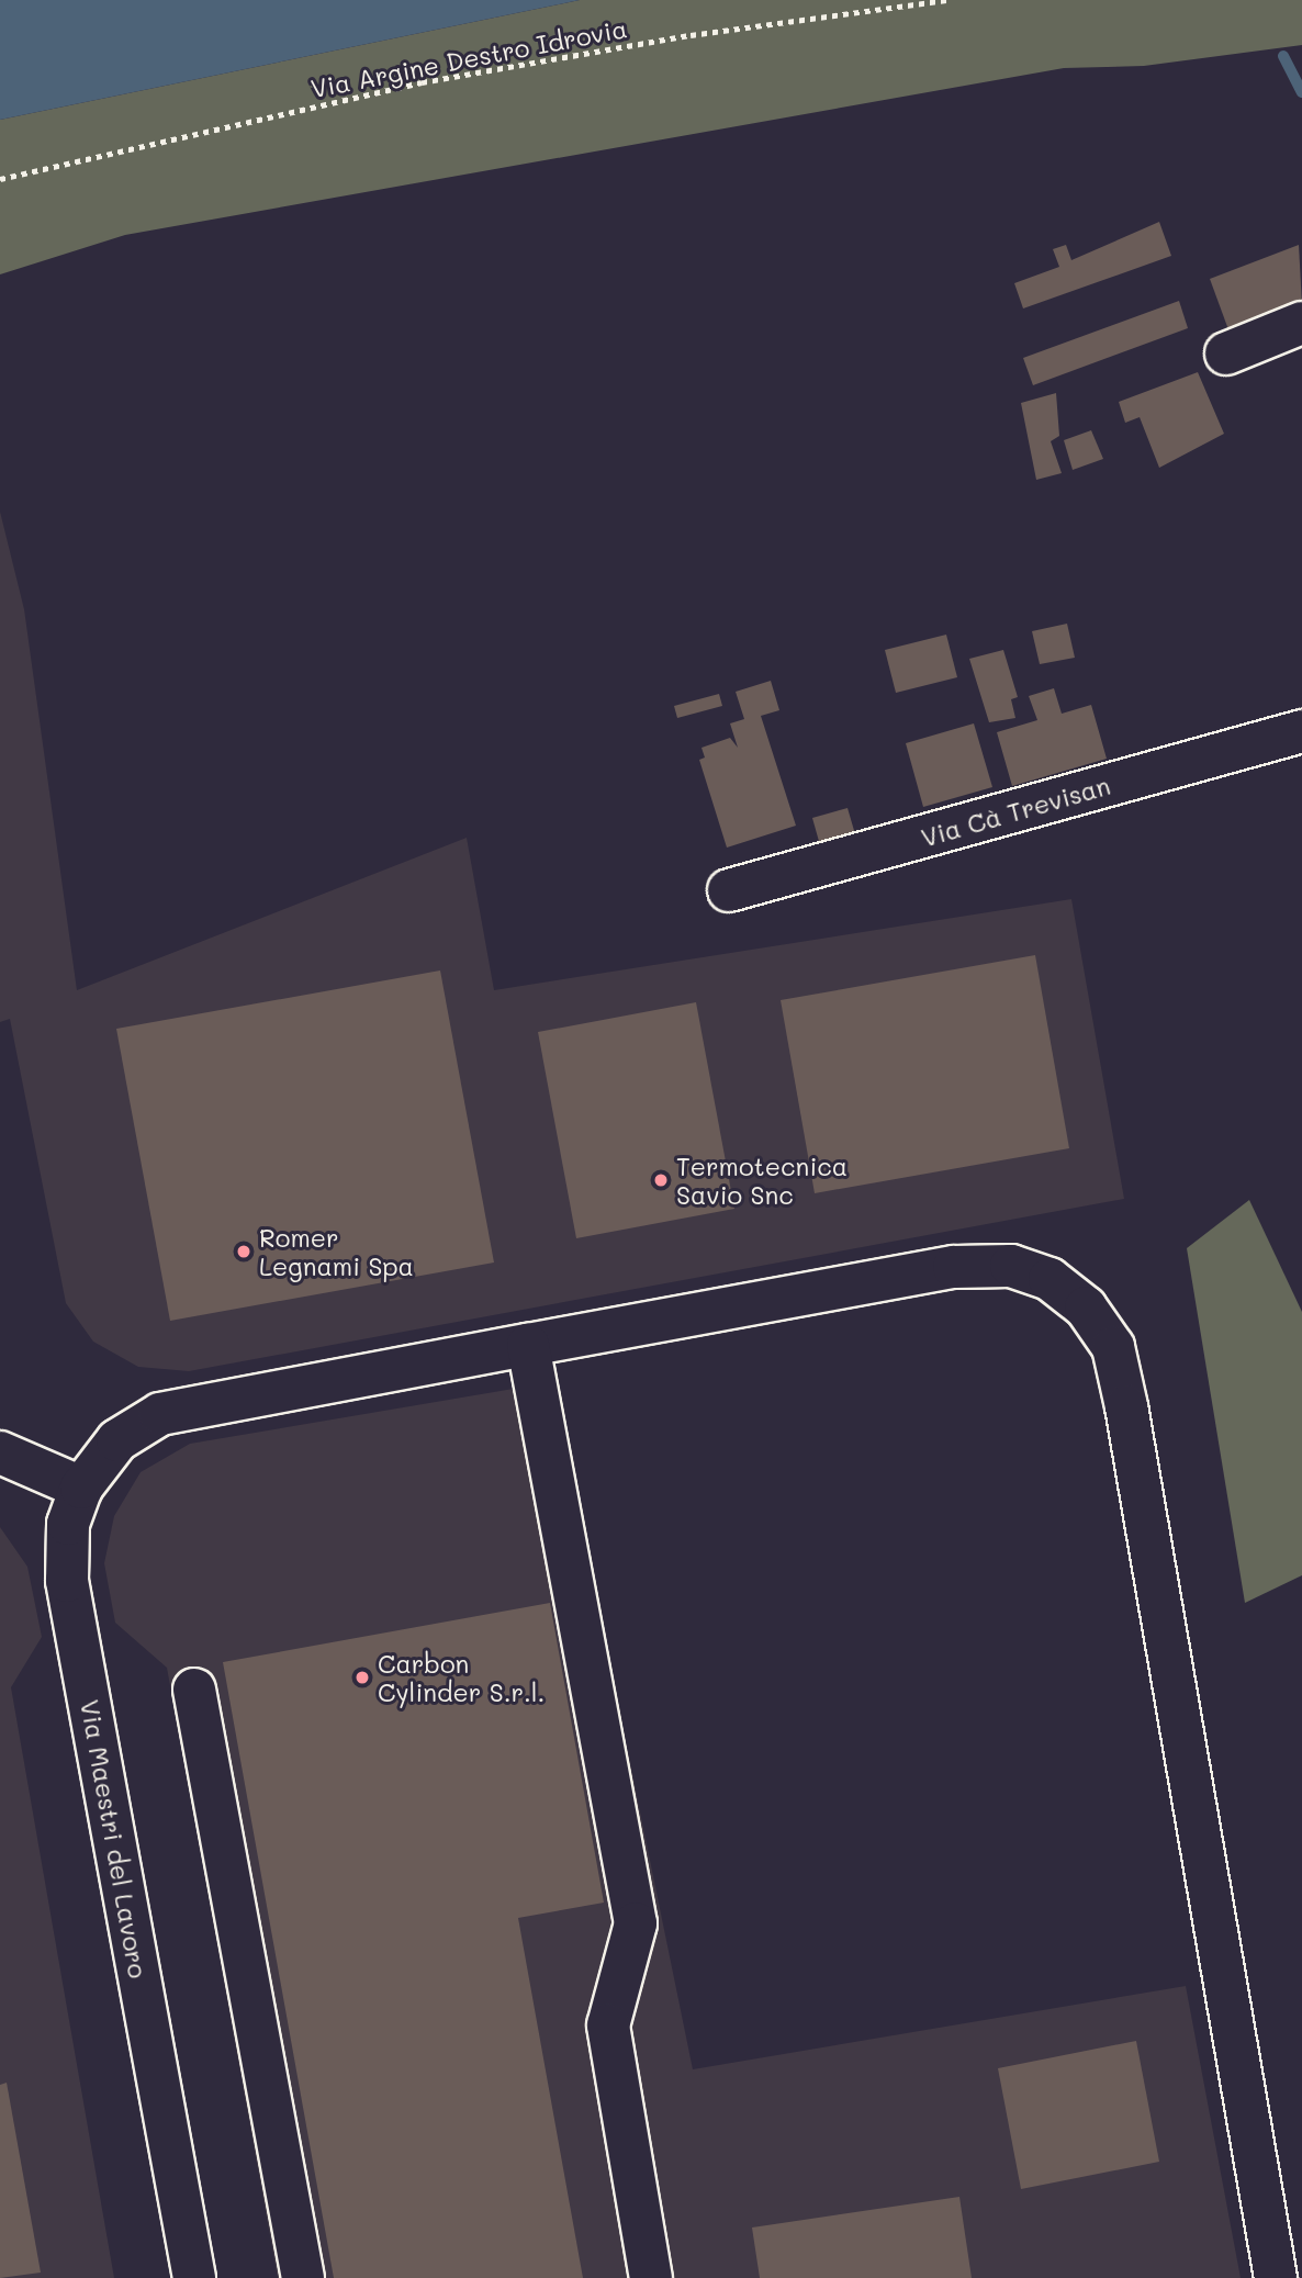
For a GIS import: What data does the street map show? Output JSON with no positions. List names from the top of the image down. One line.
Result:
{"streets":{"street":["Via Cà Trevisan","Via Maestri del Lavoro"],"path":["Via Argine Destro Idrovia"]},"places":["Termotecnica Savio Snc","Romer Legnami Spa","Carbon Cylinder S.r.l."]}
